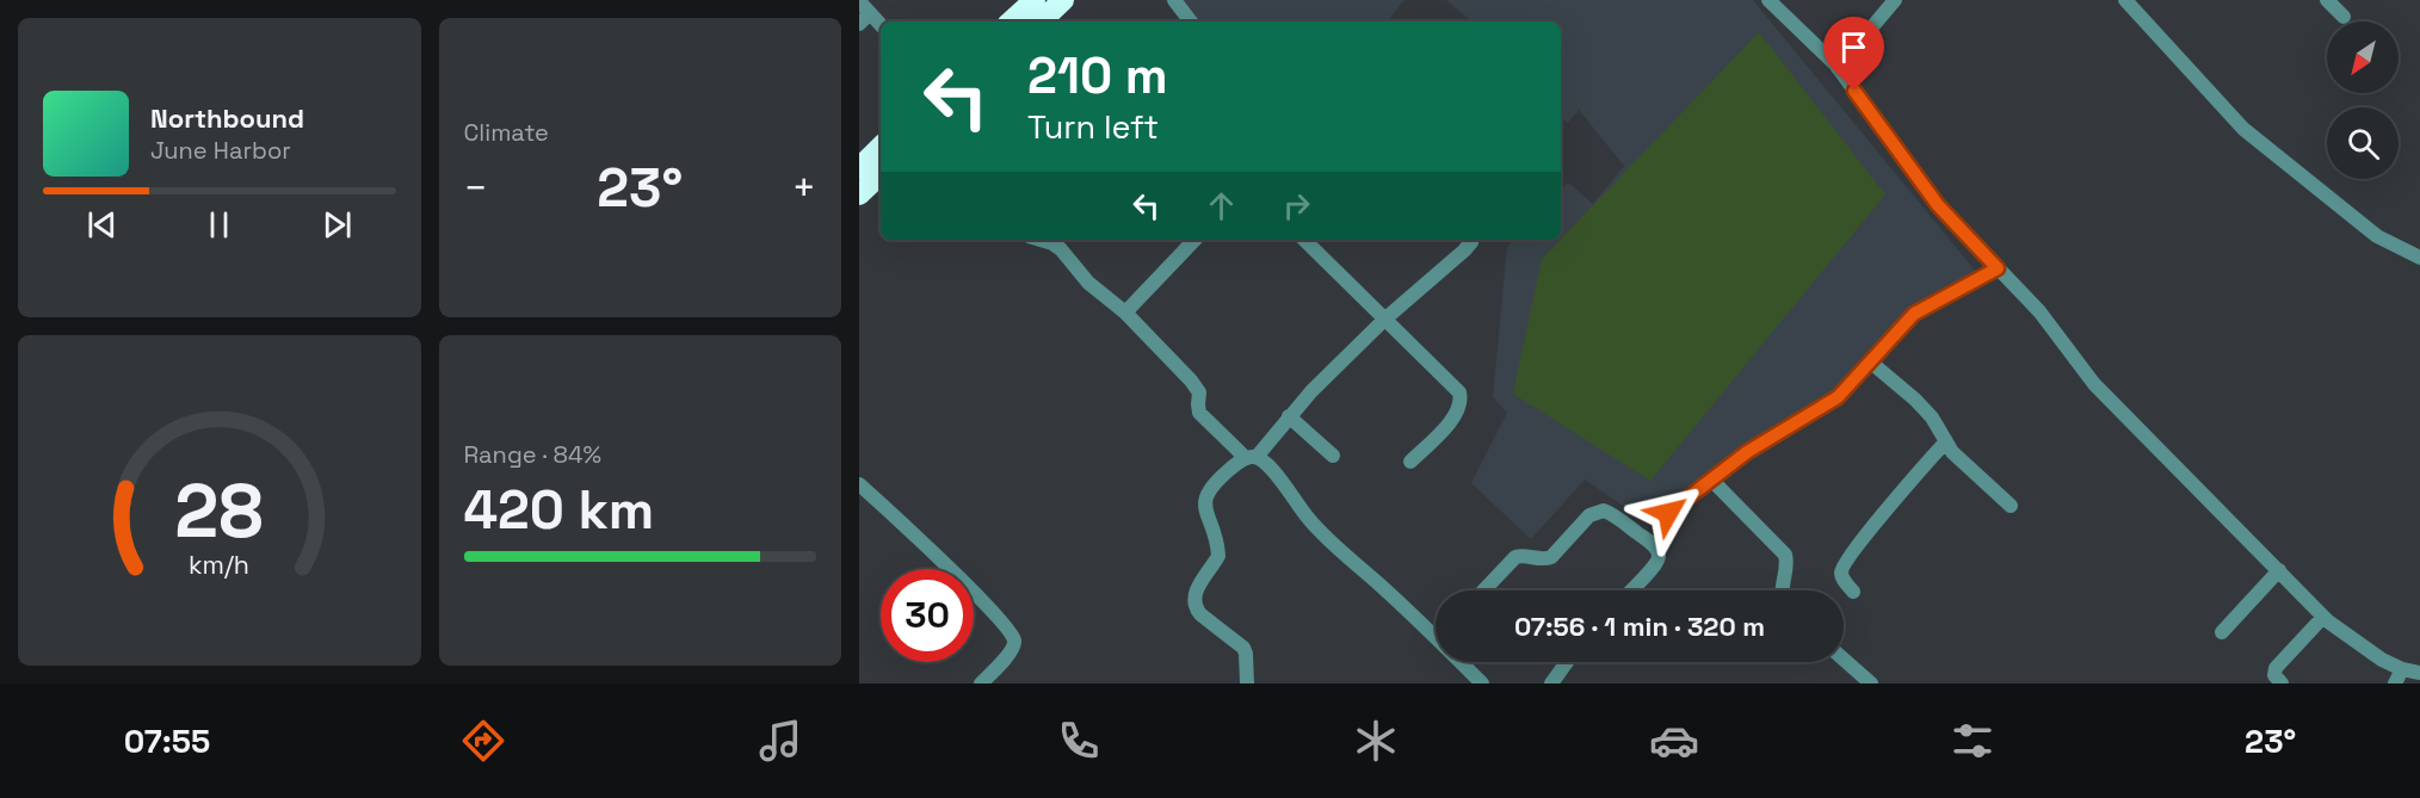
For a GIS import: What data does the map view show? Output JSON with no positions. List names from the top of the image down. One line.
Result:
{"north":"bottom left","page":{"tile":["Climate",["Range · 84%","420 km"]],"turn":["210 m","Turn left"],"song":["Northbound","June Harbor"],"heat":["−","23°","+"],"limit":"30","trip":"07:56 · 1 min · 320 m","tabs":["07:55","23°"],"gauge":["28","km/h"]}}
